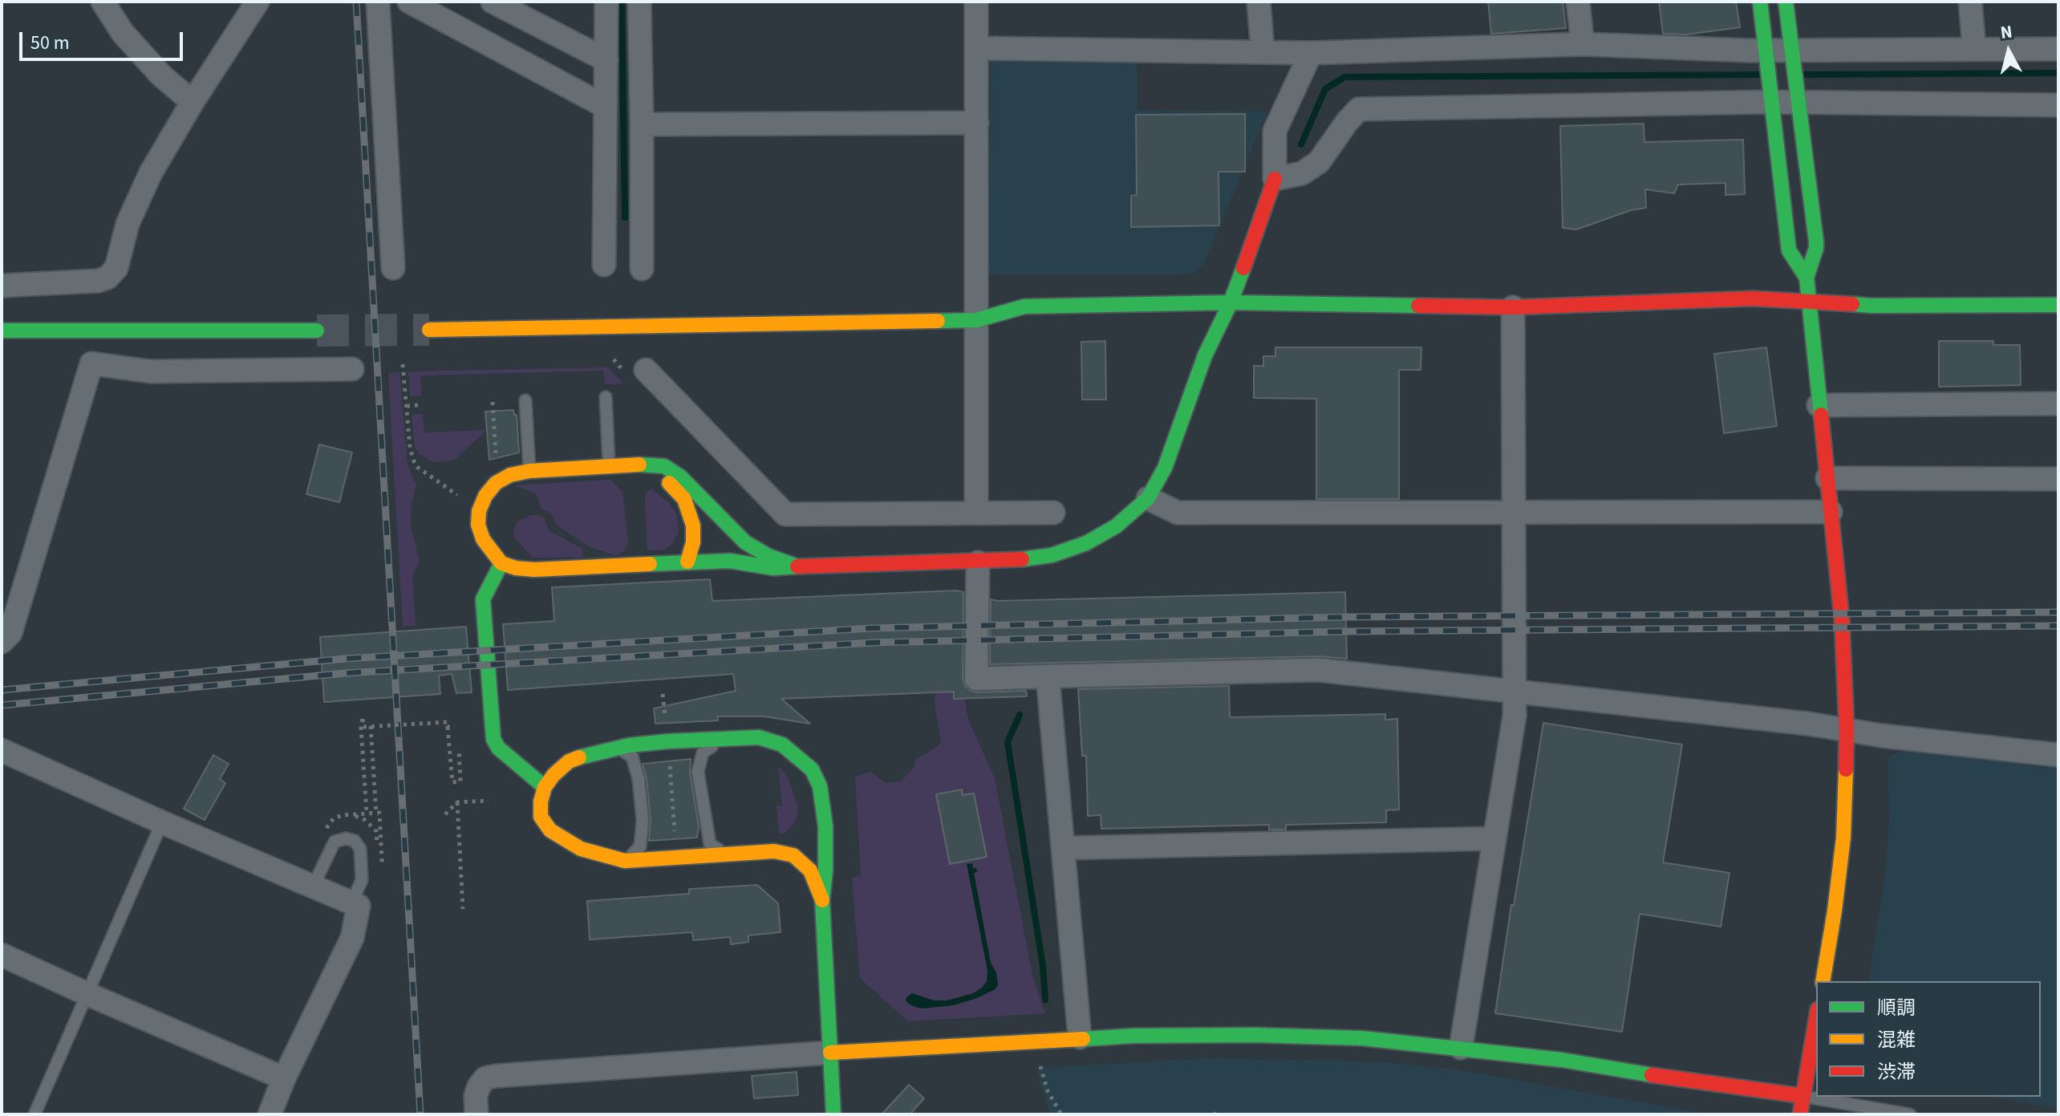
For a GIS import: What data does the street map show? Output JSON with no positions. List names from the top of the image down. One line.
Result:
{"legend":["順調","混雑","渋滞"],"scale_bar":"50 m","north":"top"}
